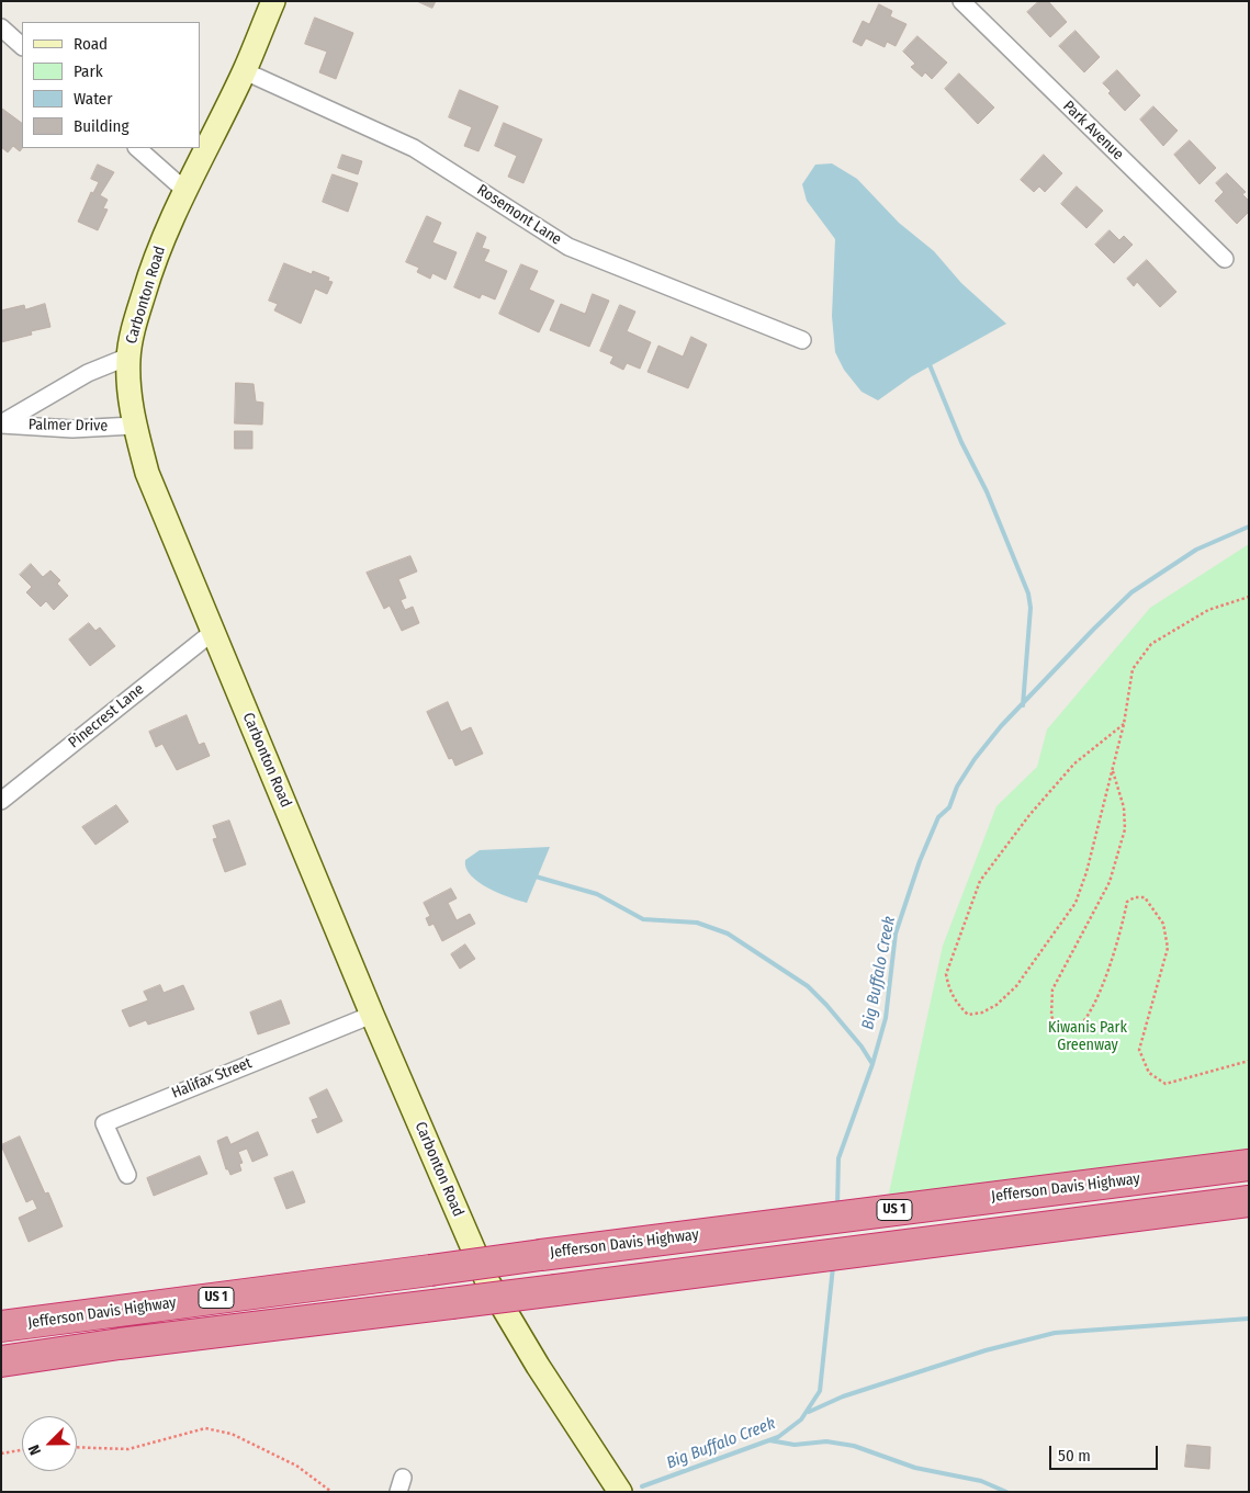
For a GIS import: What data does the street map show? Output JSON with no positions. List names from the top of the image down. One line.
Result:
{"streets":{"highway":["Jefferson Davis Highway","US 1"],"street":["Park Avenue","Rosemont Lane","Carbonton Road","Palmer Drive","Pinecrest Lane","Halifax Street"]},"crossings":[["Rosemont Lane","Carbonton Road"],["Carbonton Road","Palmer Drive"],["Carbonton Road","Pinecrest Lane"],["Carbonton Road","Halifax Street"]],"water":["Big Buffalo Creek"],"parks":["Kiwanis Park Greenway"],"legend":["Road","Park","Water","Building"],"scale_bar":"50 m","north":"bottom left"}
